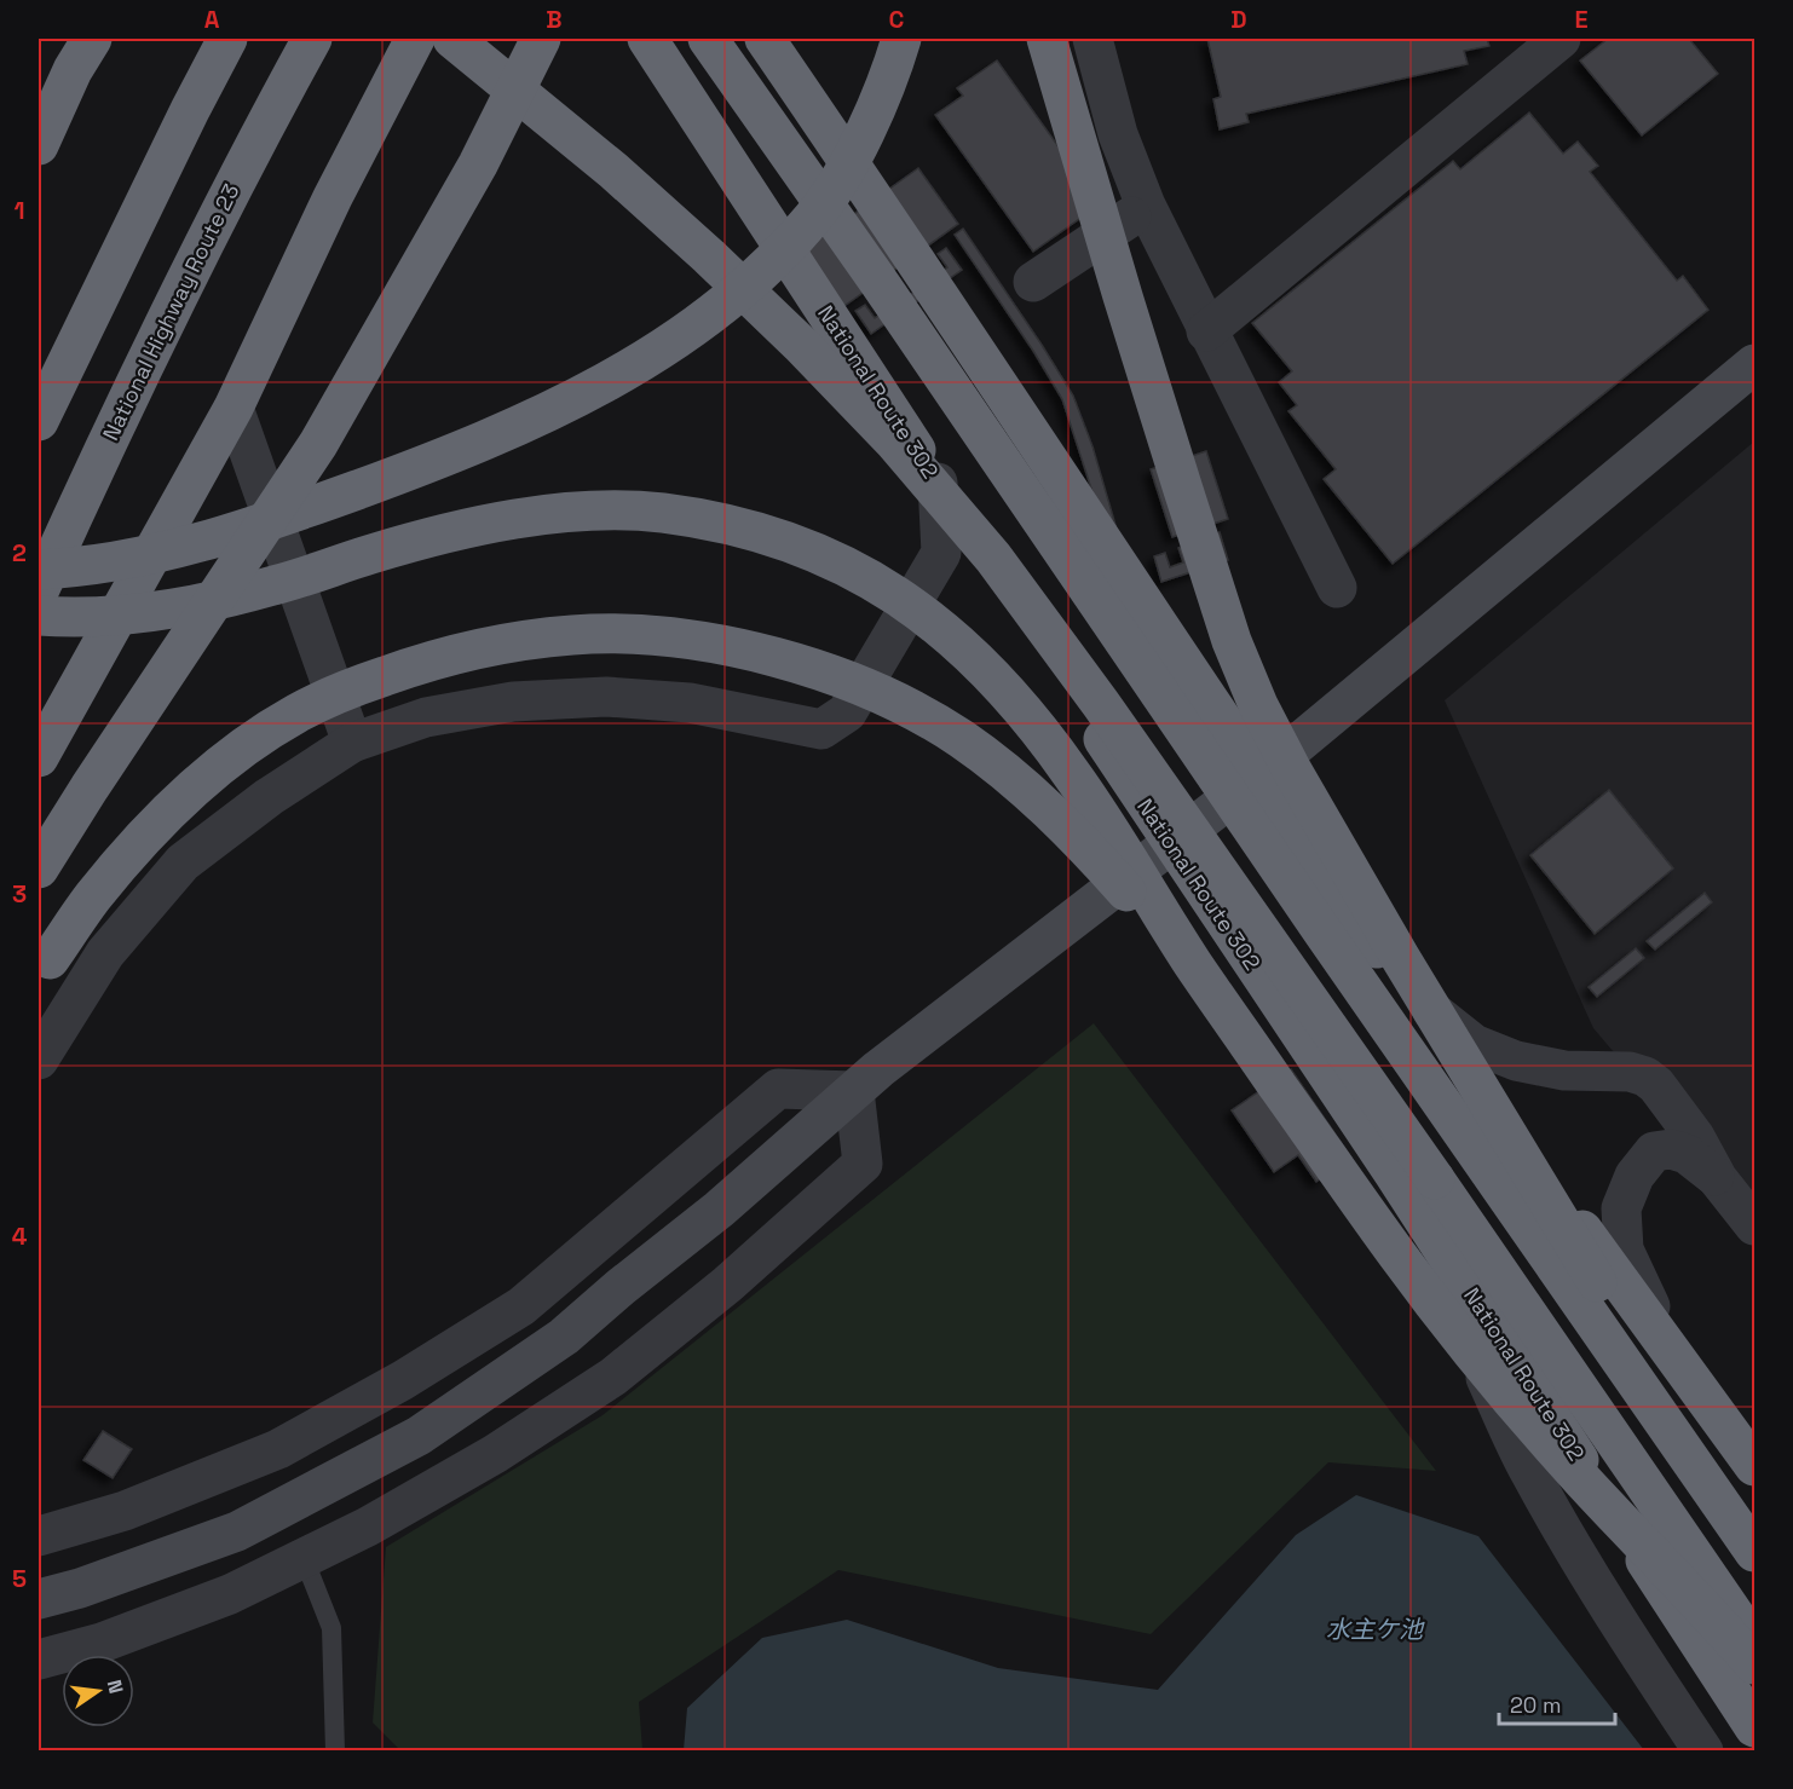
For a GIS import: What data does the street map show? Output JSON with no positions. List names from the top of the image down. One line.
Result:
{"streets":{"highway":["National Highway Route 23","National Route 302"]},"water":["水主ケ池"],"scale_bar":"20 m","north":"right","grid":{"columns":["A","B","C","D","E"],"rows":["1","2","3","4","5"]}}
